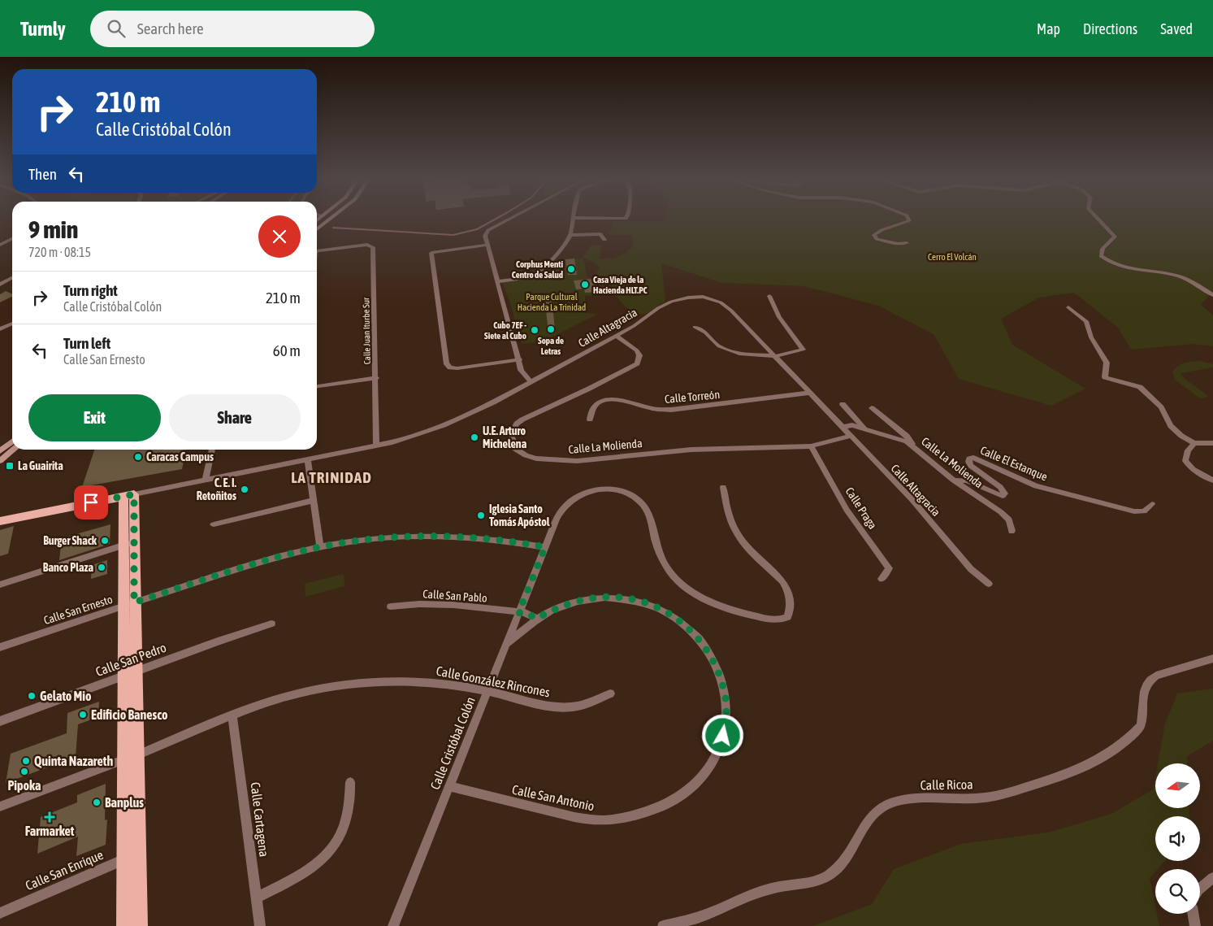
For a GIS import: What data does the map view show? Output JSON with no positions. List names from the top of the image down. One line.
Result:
{"streets":{"street":["Calle Altagracia","Calle Juan Iturbe Sur","Calle Torreón","Calle La Molienda","Calle El Estanque","Calle Praga","Calle San Pablo","Calle San Ernesto","Calle San Pedro","Calle González Rincones","Calle Cristóbal Colón","Calle Ricoa","Calle San Antonio","Calle Cartagena","Calle San Enrique"]},"crossings":[["Calle Altagracia","Calle Juan Iturbe Sur"],["Calle Altagracia","Calle Torreón"],["Calle Altagracia","Calle La Molienda"],["Calle La Molienda","Calle El Estanque"],["Calle La Molienda","Calle Praga"],["Calle San Pablo","Calle Cristóbal Colón"],["Calle San Ernesto","Calle Cristóbal Colón"],["Calle González Rincones","Calle Cristóbal Colón"],["Calle González Rincones","Calle Cartagena"],["Calle Cristóbal Colón","Calle San Antonio"]],"districts":["LA TRINIDAD"],"parks":["Cerro El Volcán","Parque Cultural Hacienda La Trinidad"],"places":{"other":["Corphus Menti Centro de Salud","Casa Vieja de la Hacienda HLT.PC","Sopa de Letras","Cubo 7EF - Siete al Cubo","U.E. Arturo Michelena","Caracas Campus","C. E. I. Retoñitos","Iglesia Santo Tomás Apóstol","Burger Shack","Banco Plaza","Gelato Mio","Edificio Banesco","Quinta Nazareth","Pipoka","Banplus"],"transit":["La Guairita"],"health":["Farmarket"]},"north":"left","page":{"header":"Turnly","search":"Search here","nav":["Map","Directions","Saved"],"turn":["210 m","Calle Cristóbal Colón"],"then":"Then","heading":["9 min","720 m · 08:15"],"list":[{"name":"Turn right","note":"Calle Cristóbal Colón","value":"210 m"},{"name":"Turn left","note":"Calle San Ernesto","value":"60 m"}],"buttons":["Exit","Share"]}}
